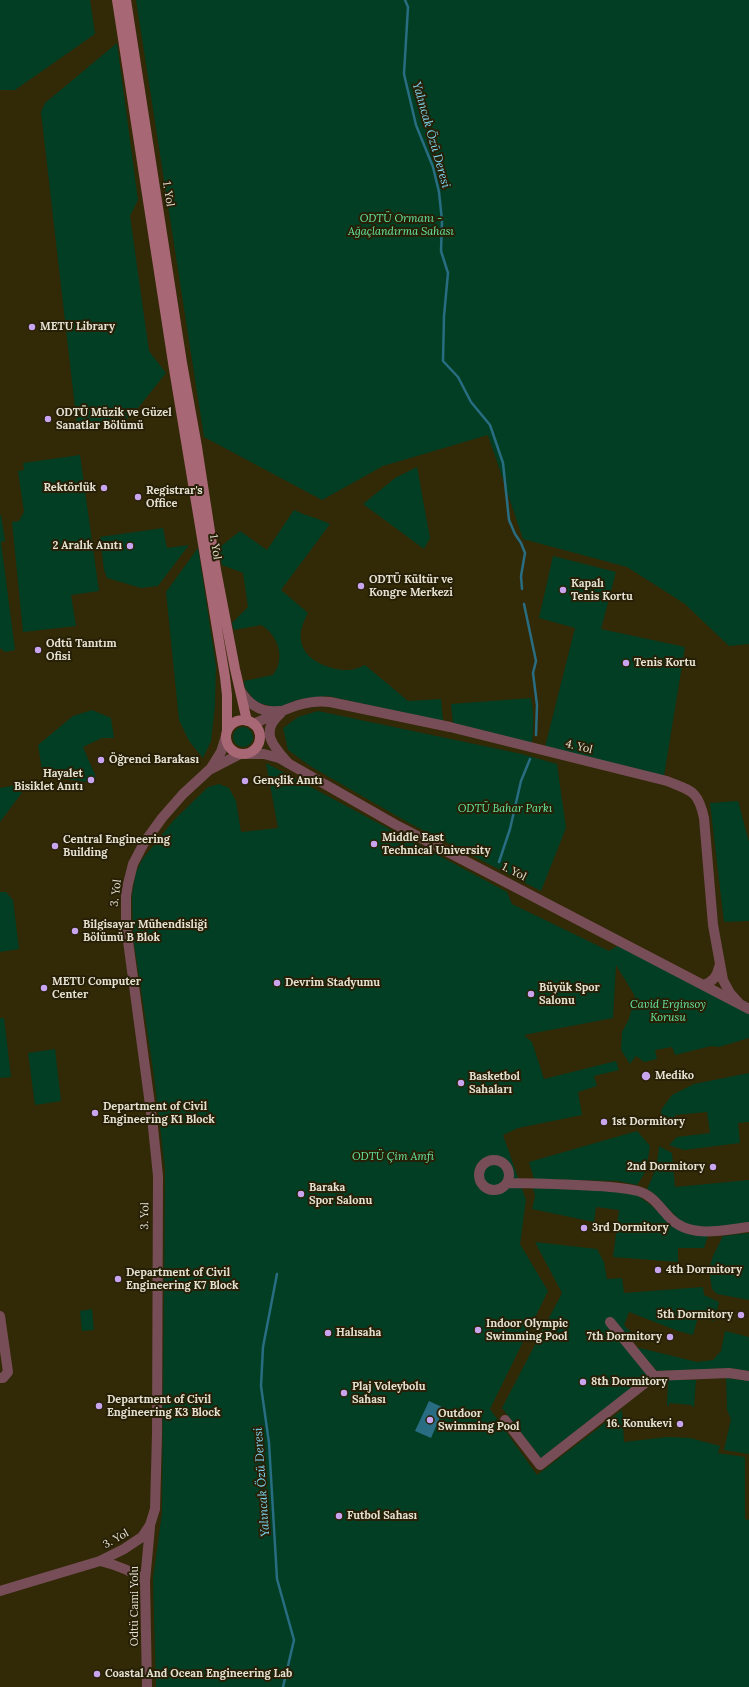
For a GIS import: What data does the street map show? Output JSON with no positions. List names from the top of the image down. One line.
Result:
{"streets":{"main road":["1. Yol"],"street":["4. Yol","3. Yol","Odtü Cami Yolu"]},"crossings":[["1. Yol","4. Yol"],["1. Yol","3. Yol"],["4. Yol","3. Yol"],["3. Yol","Odtü Cami Yolu"]],"water":["Yalıncak Özü Deresi"],"parks":["ODTÜ Ormanı - Ağaçlandırma Sahası","ODTÜ Bahar Parkı","Cavid Erginsoy Korusu","ODTÜ Çim Amfi"],"places":["METU Library","ODTÜ Müzik ve Güzel Sanatlar Bölümü","Rektörlük","Registrar's Office","2 Aralık Anıtı","ODTÜ Kültür ve Kongre Merkezi","Kapalı Tenis Kortu","Odtü Tanıtım Ofisi","Tenis Kortu","Öğrenci Barakası","Hayalet Bisiklet Anıtı","Gençlik Anıtı","Middle East Technical University","Central Engineering Building","Bilgisayar Mühendisliği Bölümü B Blok","Devrim Stadyumu","METU Computer Center","Büyük Spor Salonu","Mediko","Basketbol Sahaları","Department of Civil Engineering K1 Block","1st Dormitory","2nd Dormitory","Baraka Spor Salonu","3rd Dormitory","4th Dormitory","Department of Civil Engineering K7 Block","5th Dormitory","Indoor Olympic Swimming Pool","Halısaha","7th Dormitory","8th Dormitory","Plaj Voleybolu Sahası","Department of Civil Engineering K3 Block","Outdoor Swimming Pool","16. Konukevi","Futbol Sahası","Coastal And Ocean Engineering Lab"]}
